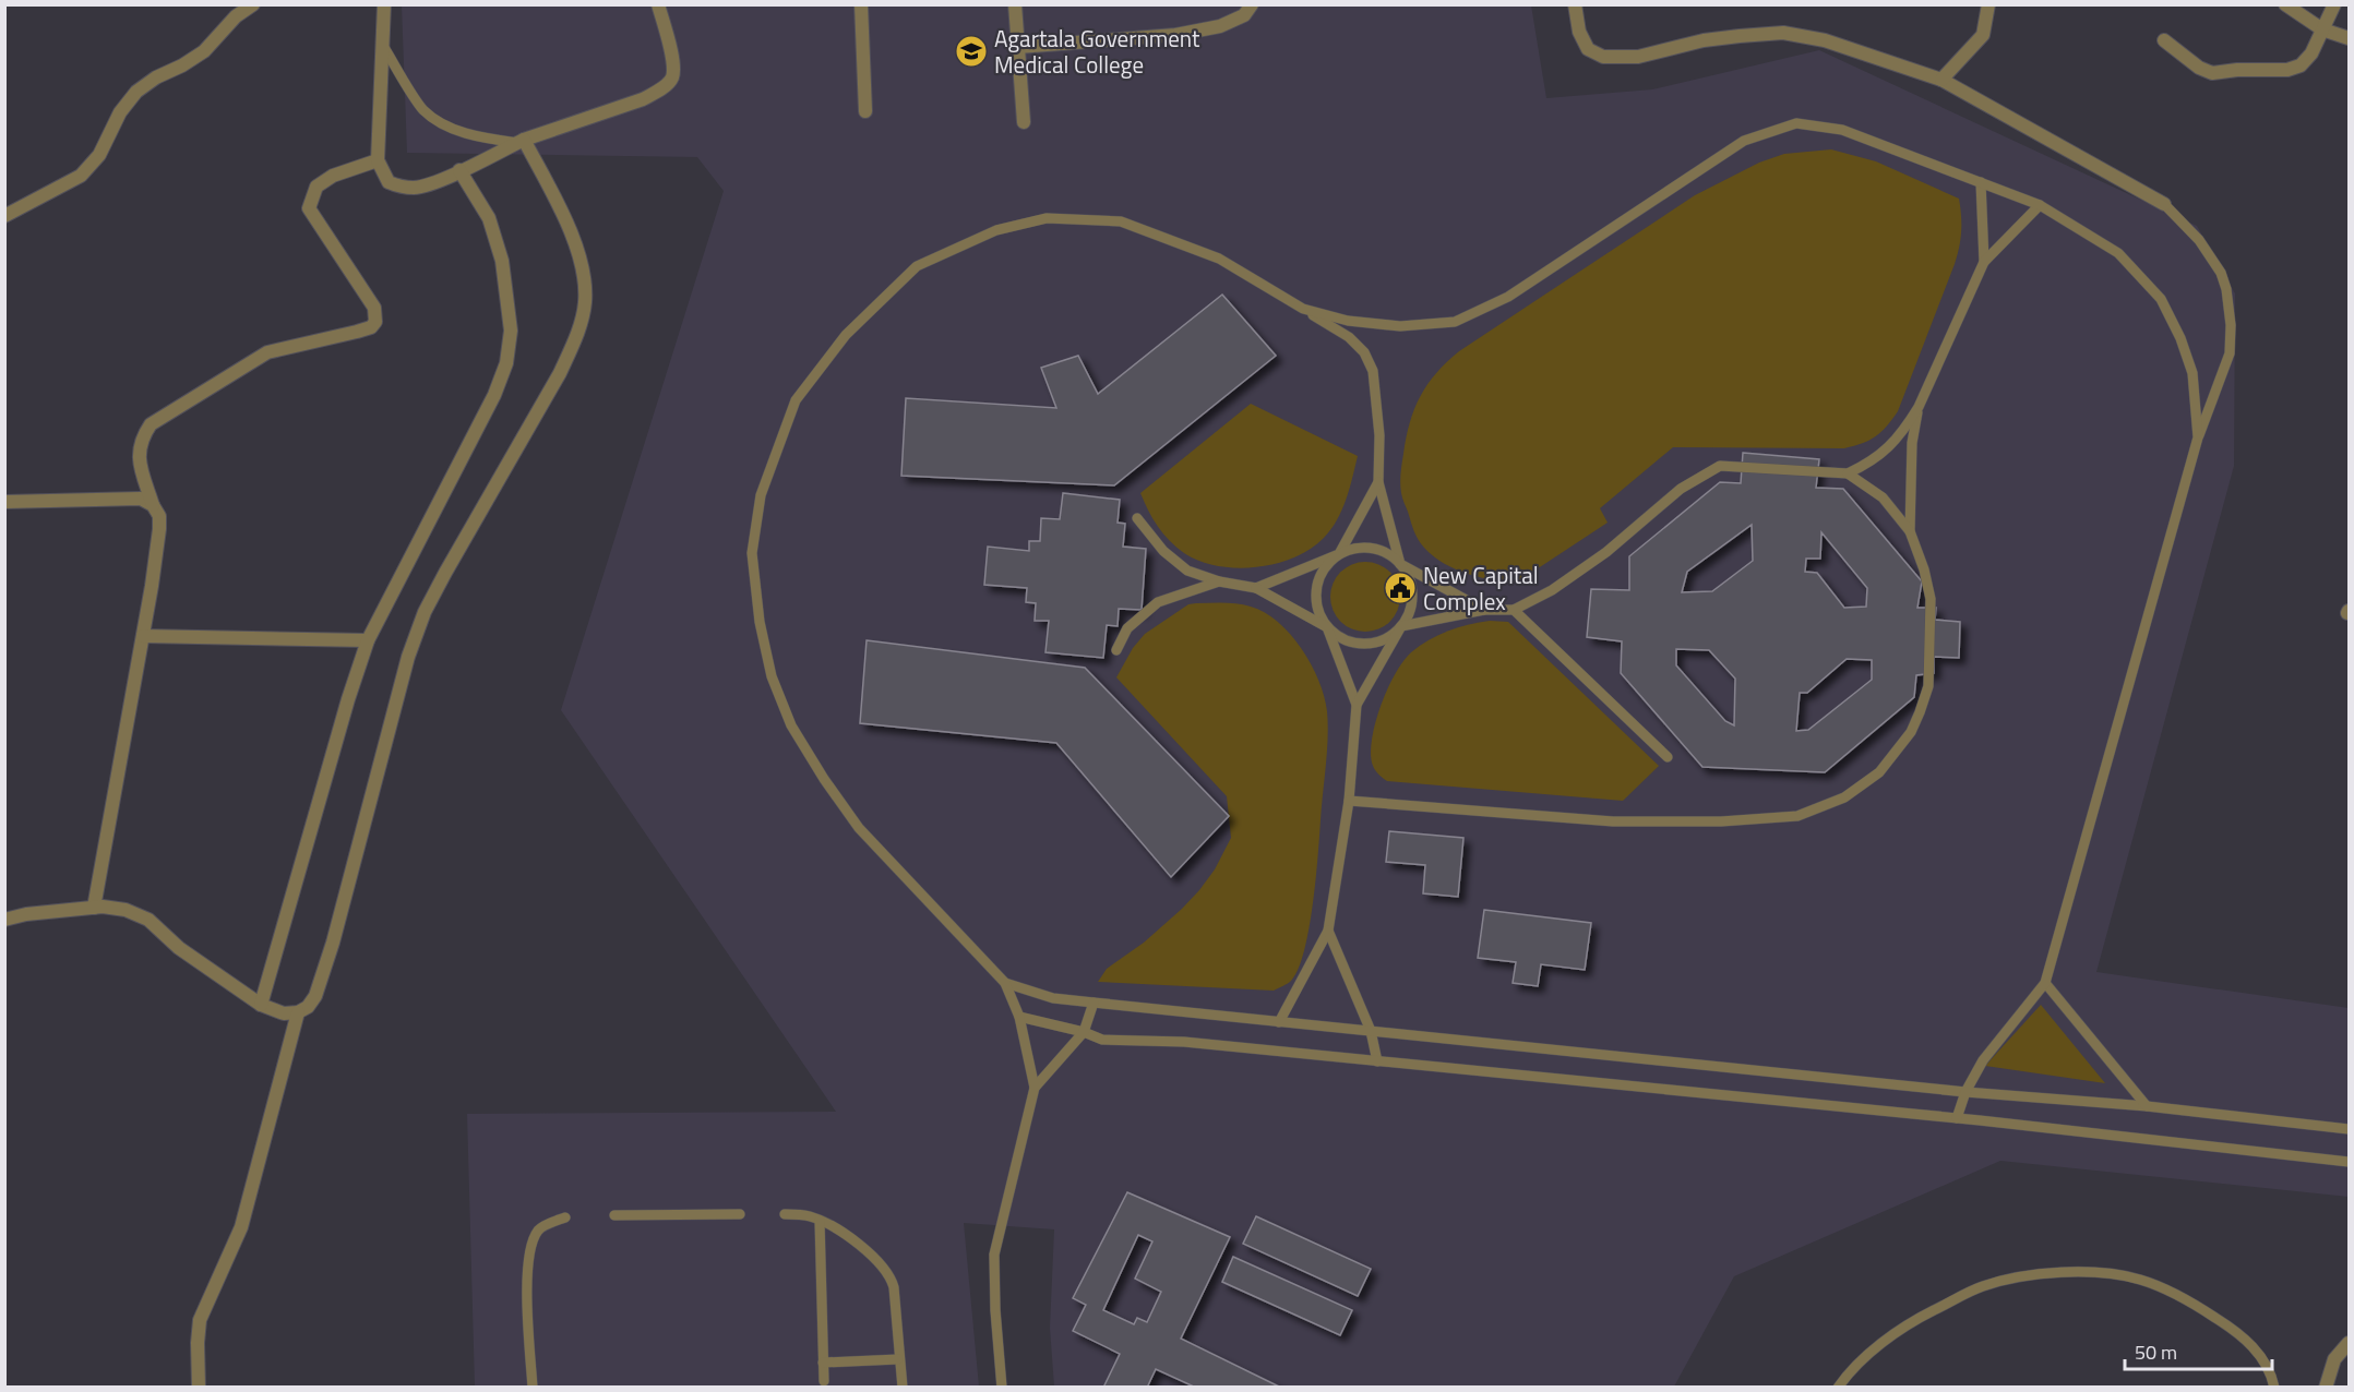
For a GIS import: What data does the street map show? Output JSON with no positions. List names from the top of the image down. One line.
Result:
{"places":{"school or university":["Agartala Government Medical College"],"public building":["New Capital Complex"]},"scale_bar":"50 m"}
